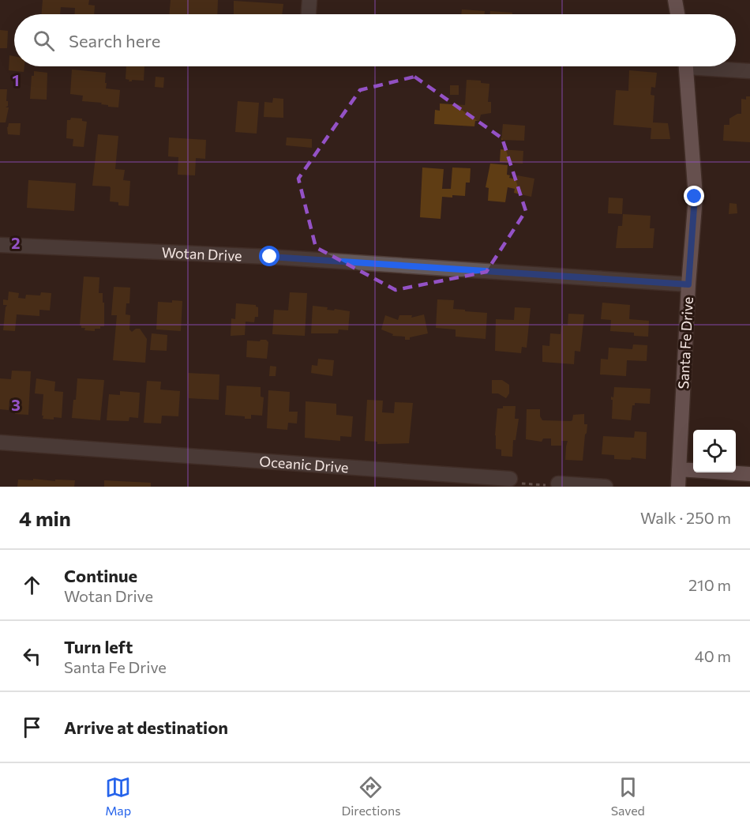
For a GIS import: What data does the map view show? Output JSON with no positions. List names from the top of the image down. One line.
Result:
{"streets":{"main road":["Santa Fe Drive"],"street":["Wotan Drive","Oceanic Drive"]},"crossings":[["Wotan Drive","Santa Fe Drive"]],"page":{"search":"Search here","heading":["4 min","Walk · 250 m"],"list":[["Continue","Wotan Drive","210 m"],["Turn left","Santa Fe Drive","40 m"],"Arrive at destination"],"nav":["Map","Directions","Saved"]},"grid":{"rows":["1","2","3"]}}
